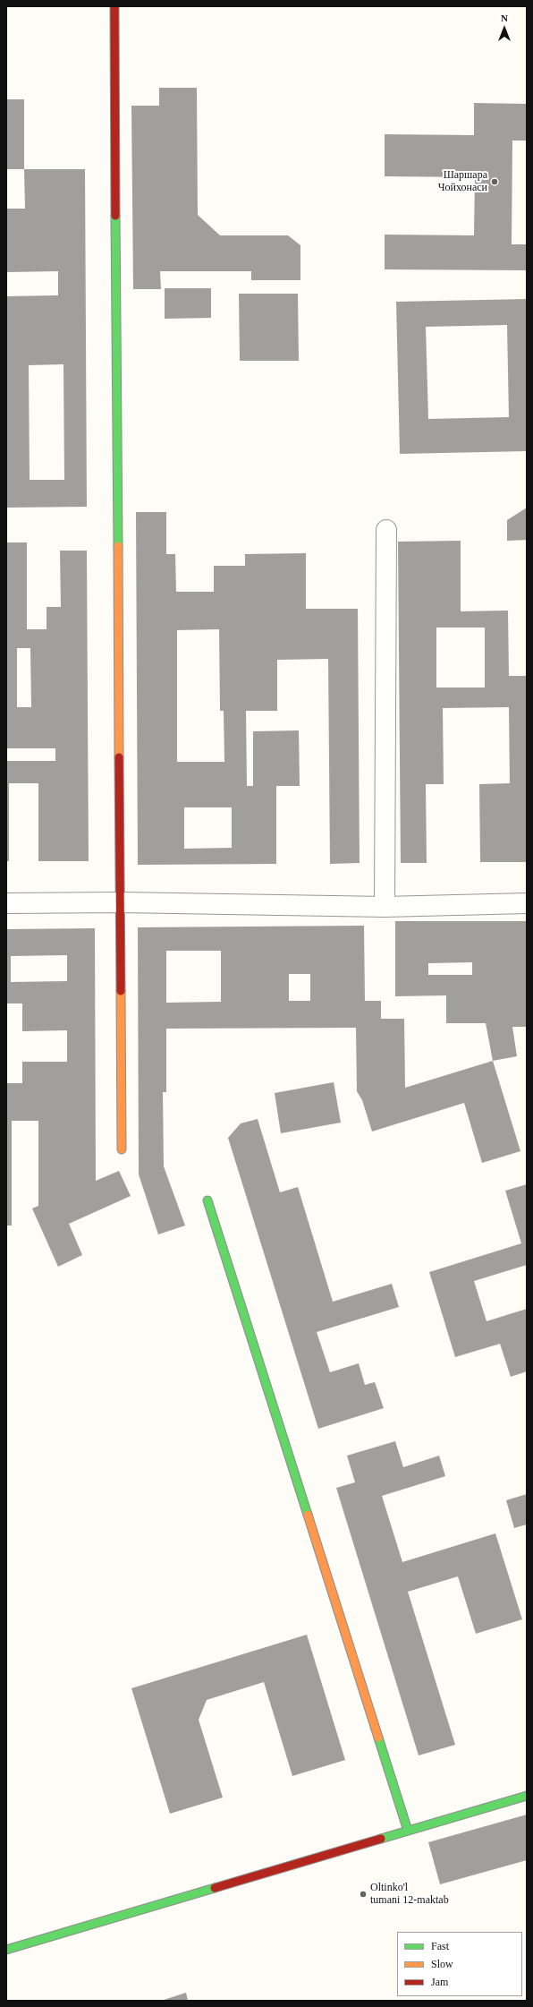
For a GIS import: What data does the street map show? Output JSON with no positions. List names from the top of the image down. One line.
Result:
{"places":["Шаршара Чойхонаси","Oltinko'l tumani 12-maktab"],"legend":["Fast","Slow","Jam"],"north":"top"}
